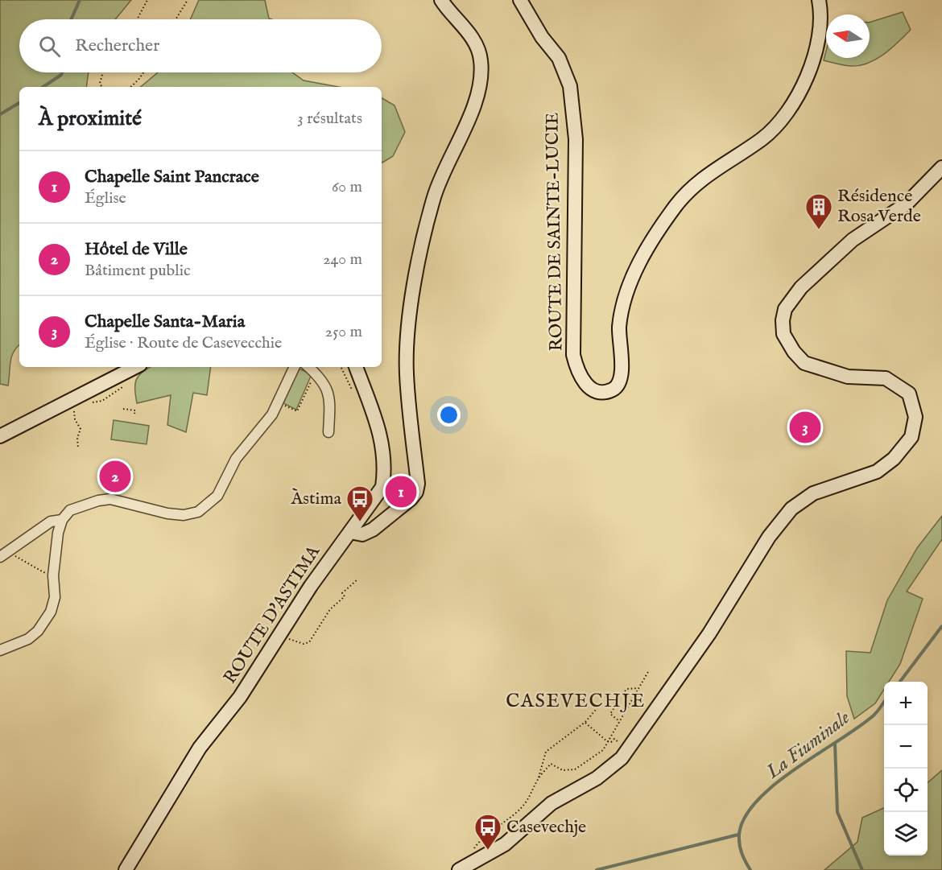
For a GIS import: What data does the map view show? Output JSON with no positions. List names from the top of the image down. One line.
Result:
{"streets":{"street":["ROUTE DE SAINTE-LUCIE","ROUTE D'ASTIMA"]},"districts":["CASEVECHJE"],"water":["La Fiuminale"],"places":{"building":["Résidence Rosa Verde"],"bus stop":["Àstima","Casevechje"]},"north":"left","page":{"search":"Rechercher","heading":["À proximité","3 résultats"],"list":[{"mark":"1","name":"Chapelle Saint Pancrace","note":"Église","value":"60 m"},{"mark":"2","name":"Hôtel de Ville","note":"Bâtiment public","value":"240 m"},{"mark":"3","name":"Chapelle Santa-Maria","note":"Église · Route de Casevecchie","value":"250 m"}],"pins":["3","2","1"],"map_buttons":["+","−"]}}
